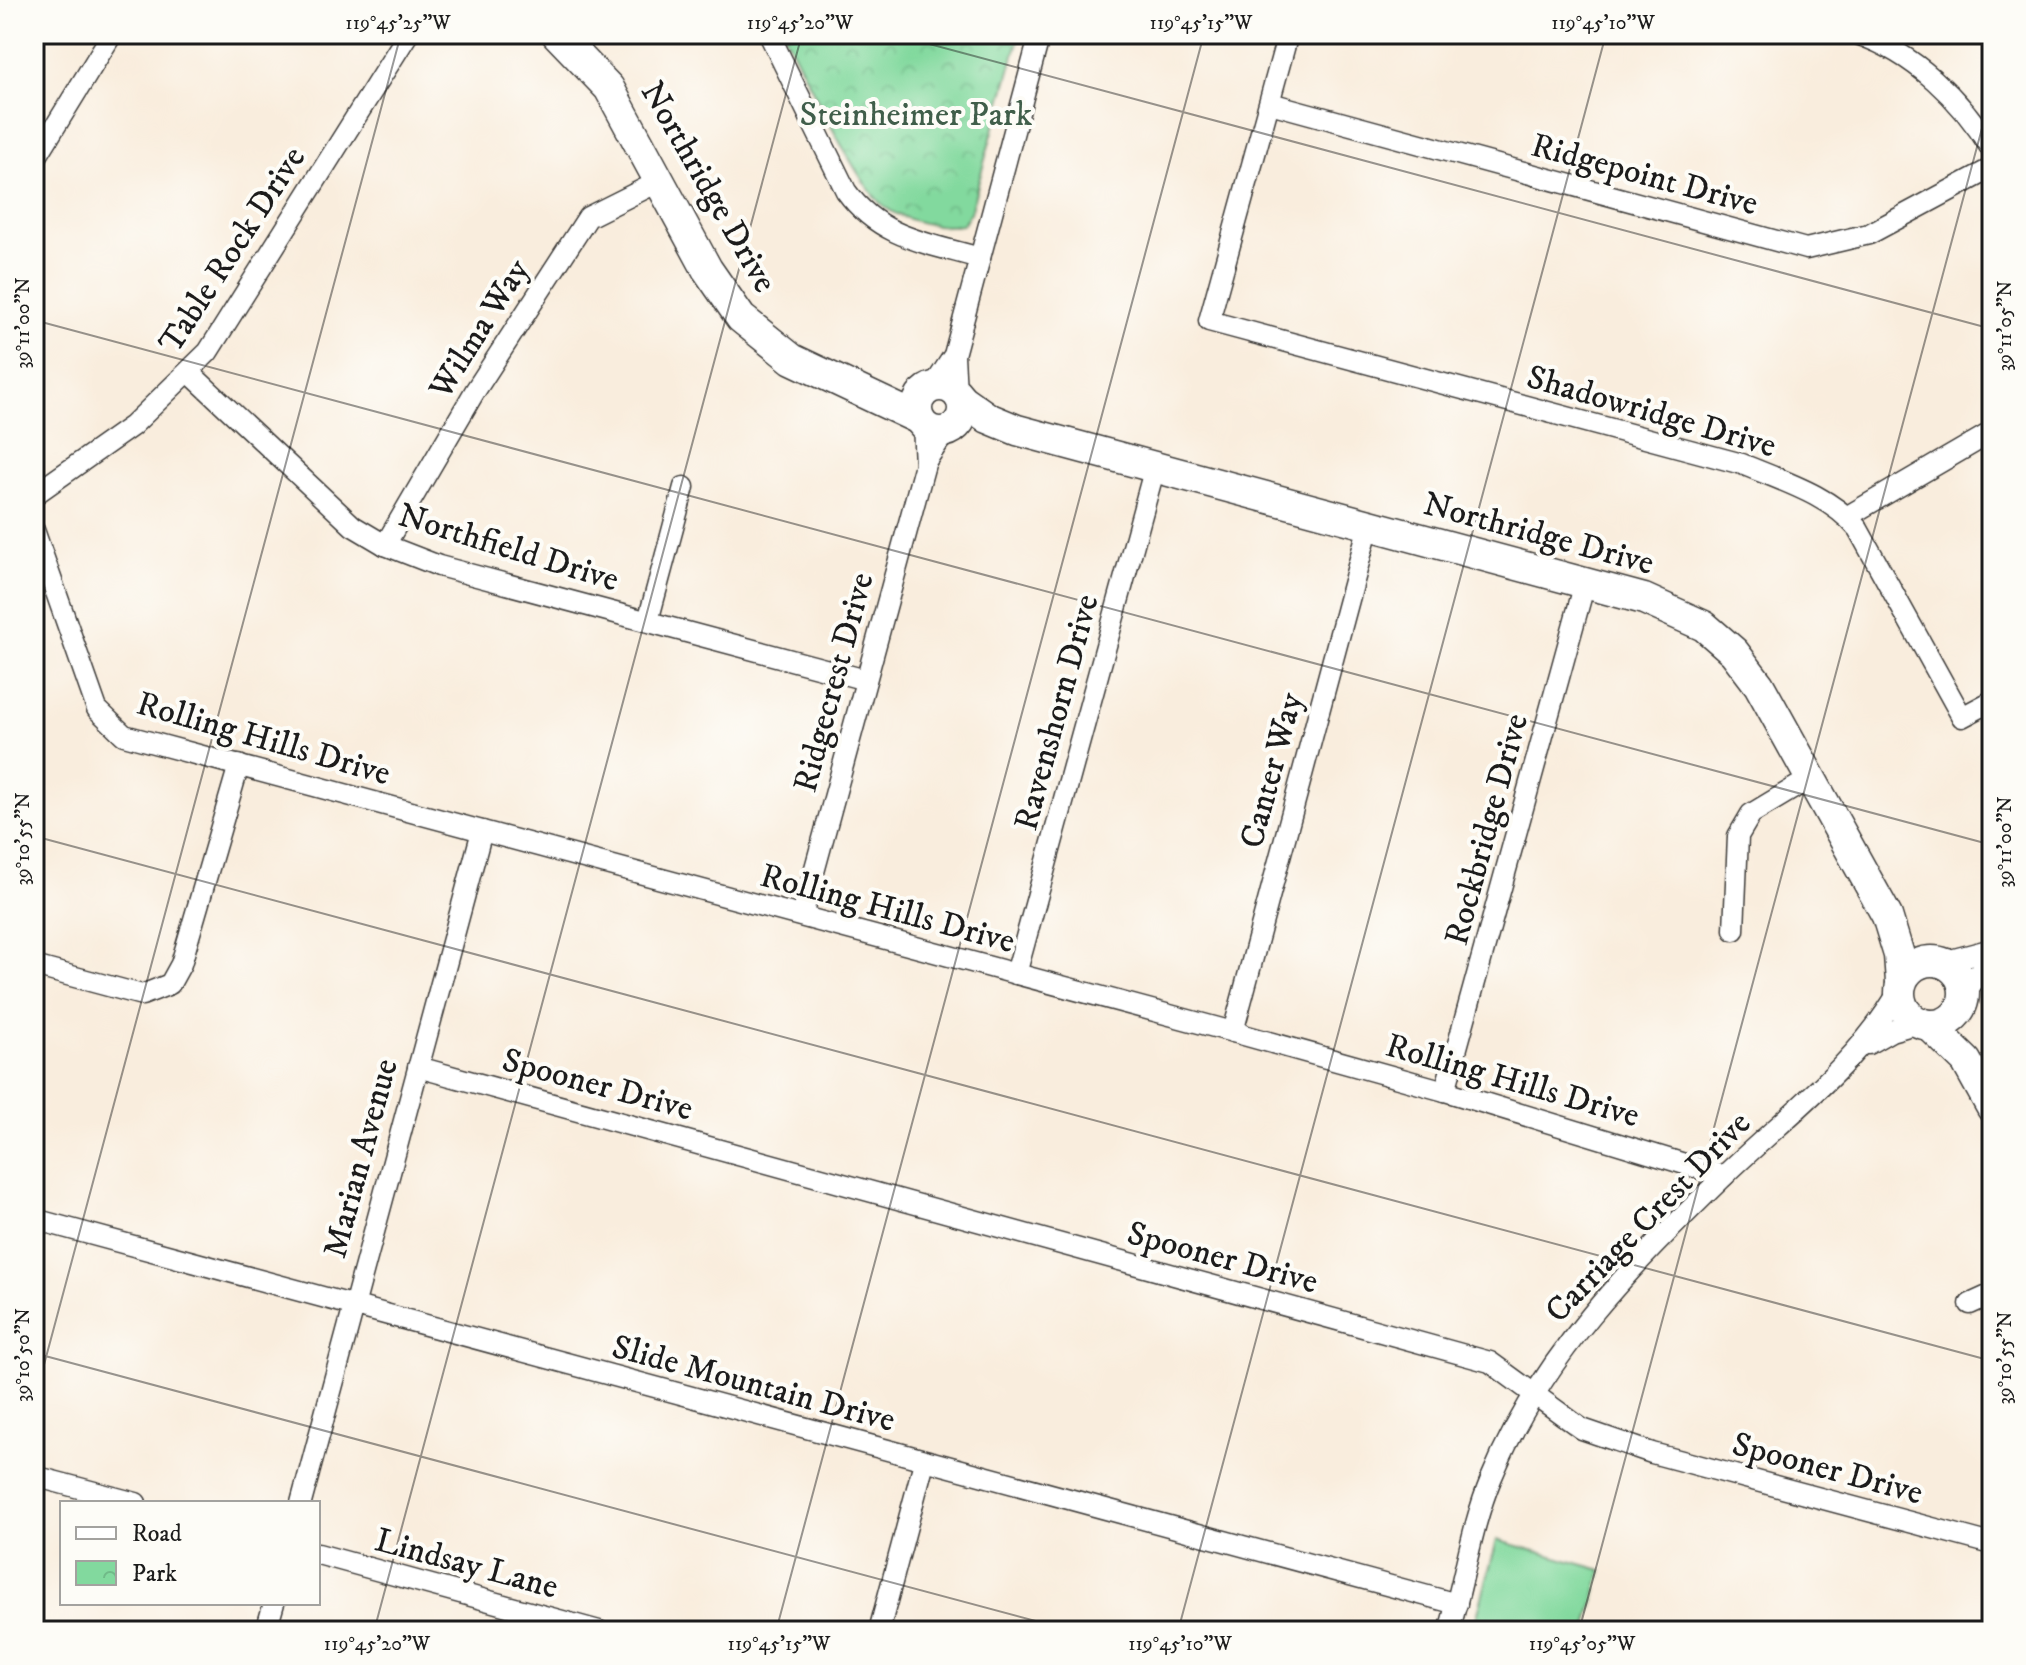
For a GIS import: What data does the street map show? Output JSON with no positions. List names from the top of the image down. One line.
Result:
{"streets":{"street":["Ridgepoint Drive","Northridge Drive","Table Rock Drive","Wilma Way","Shadowridge Drive","Northfield Drive","Ridgecrest Drive","Ravenshorn Drive","Rolling Hills Drive","Canter Way","Rockbridge Drive","Spooner Drive","Marian Avenue","Carriage Crest Drive","Slide Mountain Drive","Lindsay Lane"]},"crossings":[["Ridgepoint Drive","Shadowridge Drive"],["Northridge Drive","Wilma Way"],["Northridge Drive","Ridgecrest Drive"],["Northridge Drive","Ravenshorn Drive"],["Northridge Drive","Canter Way"],["Northridge Drive","Rockbridge Drive"],["Northridge Drive","Carriage Crest Drive"],["Table Rock Drive","Northfield Drive"],["Wilma Way","Northfield Drive"],["Northfield Drive","Ridgecrest Drive"],["Ridgecrest Drive","Rolling Hills Drive"],["Ravenshorn Drive","Rolling Hills Drive"],["Rolling Hills Drive","Canter Way"],["Rolling Hills Drive","Rockbridge Drive"],["Rolling Hills Drive","Marian Avenue"],["Rolling Hills Drive","Carriage Crest Drive"],["Spooner Drive","Marian Avenue"],["Spooner Drive","Carriage Crest Drive"],["Marian Avenue","Slide Mountain Drive"],["Carriage Crest Drive","Slide Mountain Drive"]],"parks":["Steinheimer Park"],"legend":["Road","Park"],"coordinates":["119°45'25\"W","119°45'20\"W","119°45'15\"W","119°45'10\"W","39°11'00\"N","39°11'05\"N","39°10'55\"N","39°10'50\"N","119°45'05\"W"]}
